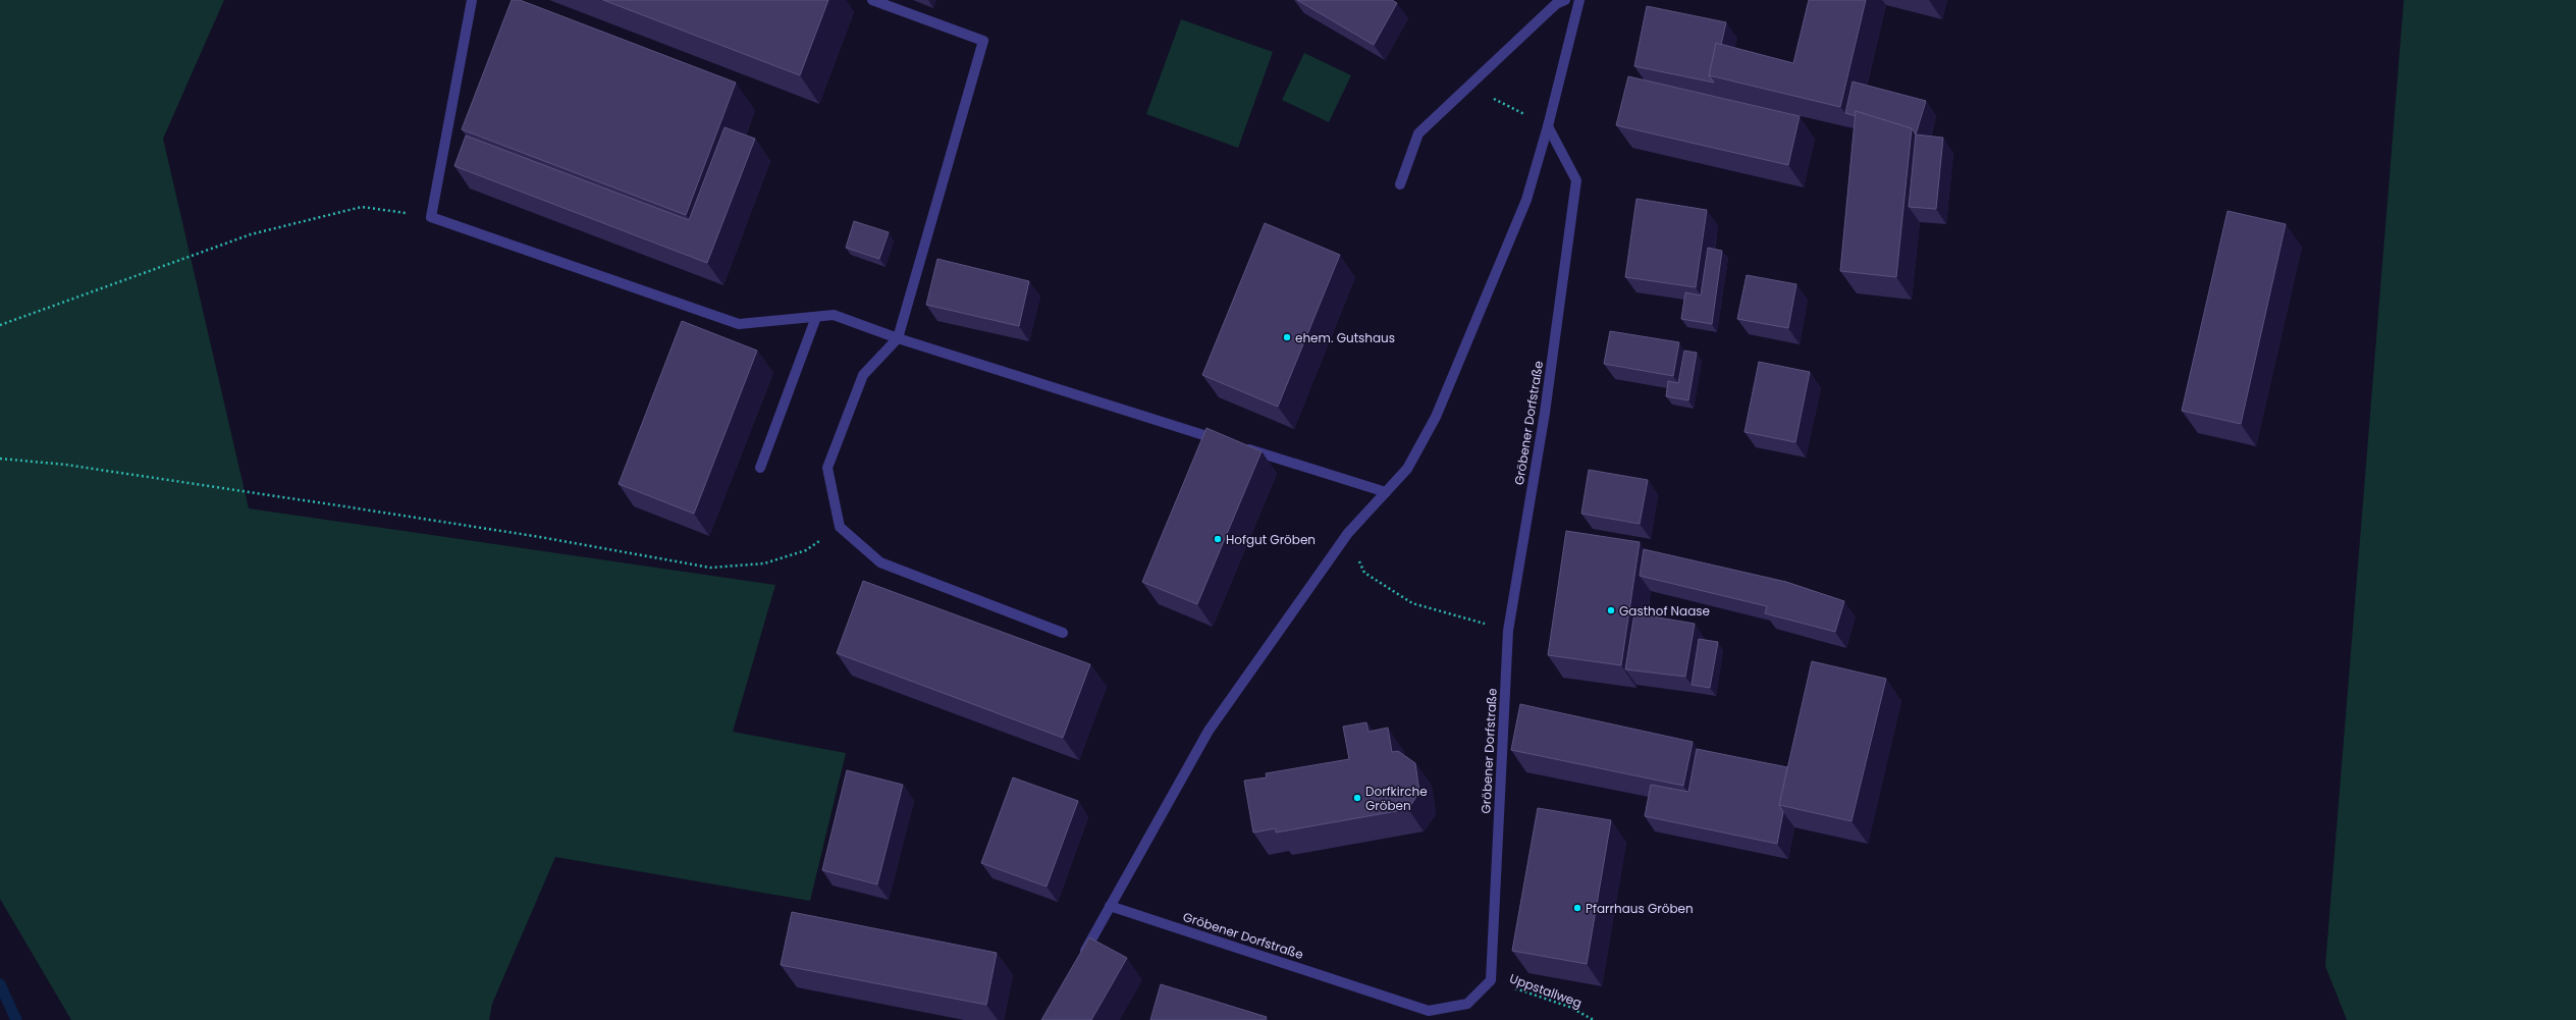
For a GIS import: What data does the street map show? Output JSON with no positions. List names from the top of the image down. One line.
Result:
{"streets":{"street":["Gröbener Dorfstraße"],"path":["Uppstallweg"]},"crossings":[["Gröbener Dorfstraße","Uppstallweg"]],"places":["ehem. Gutshaus","Hofgut Gröben","Gasthof Naase","Dorfkirche Gröben","Pfarrhaus Gröben"]}
